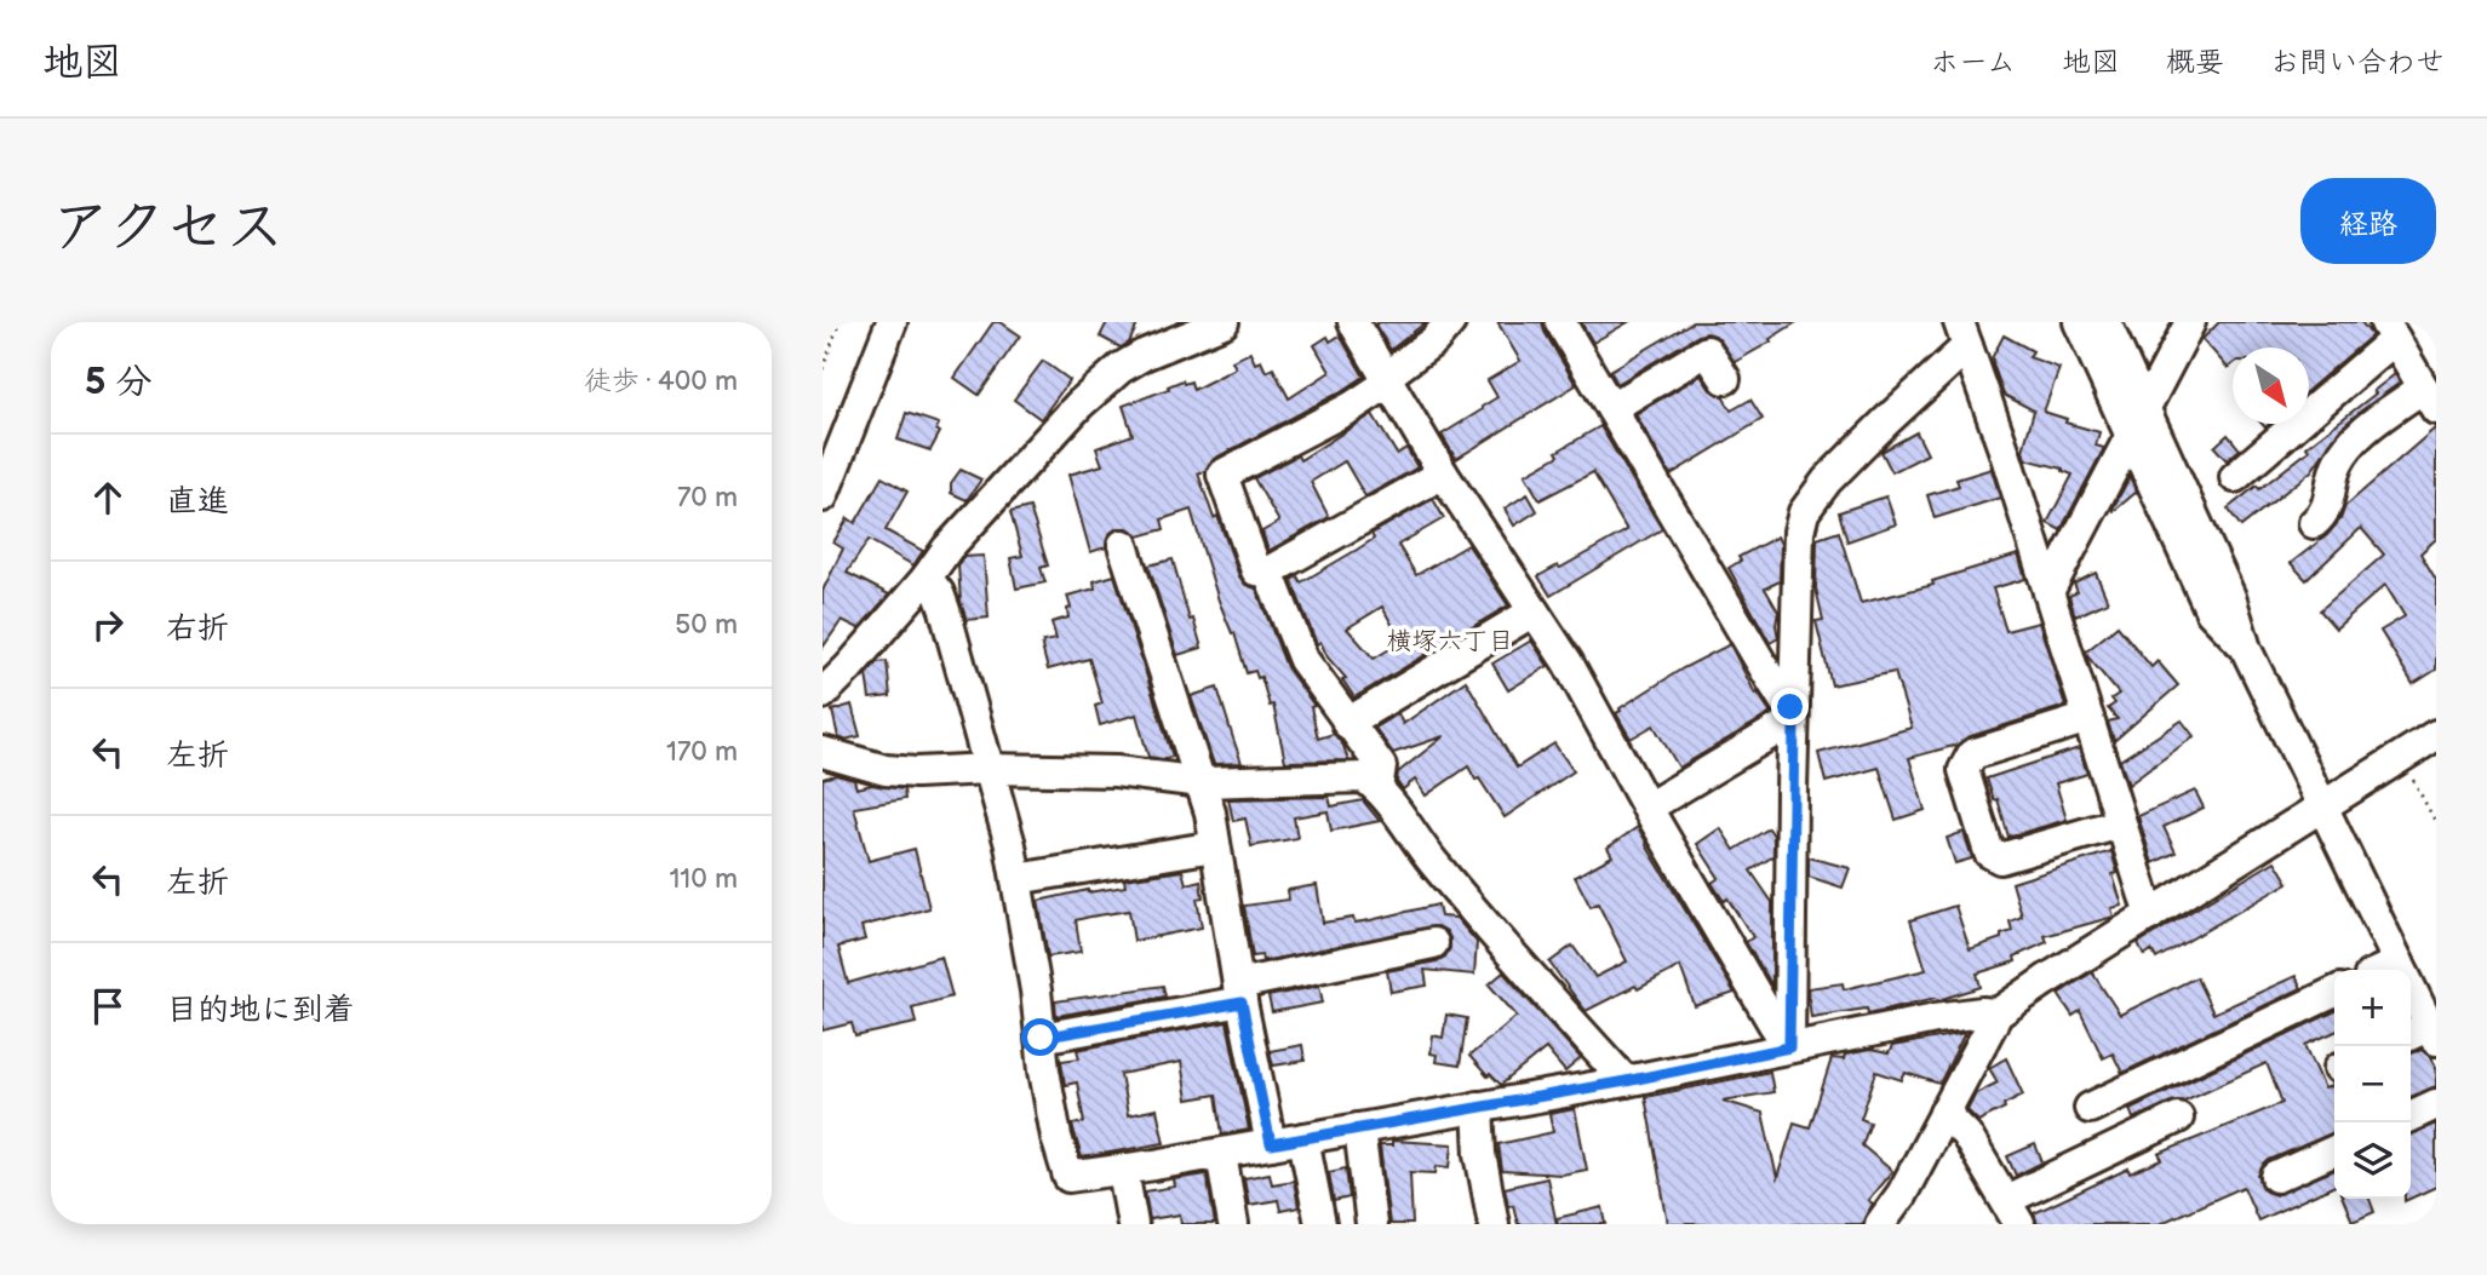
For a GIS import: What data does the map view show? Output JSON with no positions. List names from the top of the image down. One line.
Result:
{"districts":["横塚六丁目"],"north":"bottom right","page":{"header":"地図","nav":["ホーム","地図","概要","お問い合わせ"],"title":"アクセス","buttons":"経路","heading":["5 分","徒歩 · 400 m"],"list":[["直進","70 m"],["右折","50 m"],["左折","170 m"],["左折","110 m"],"目的地に到着"],"map_buttons":["+","−"]}}
